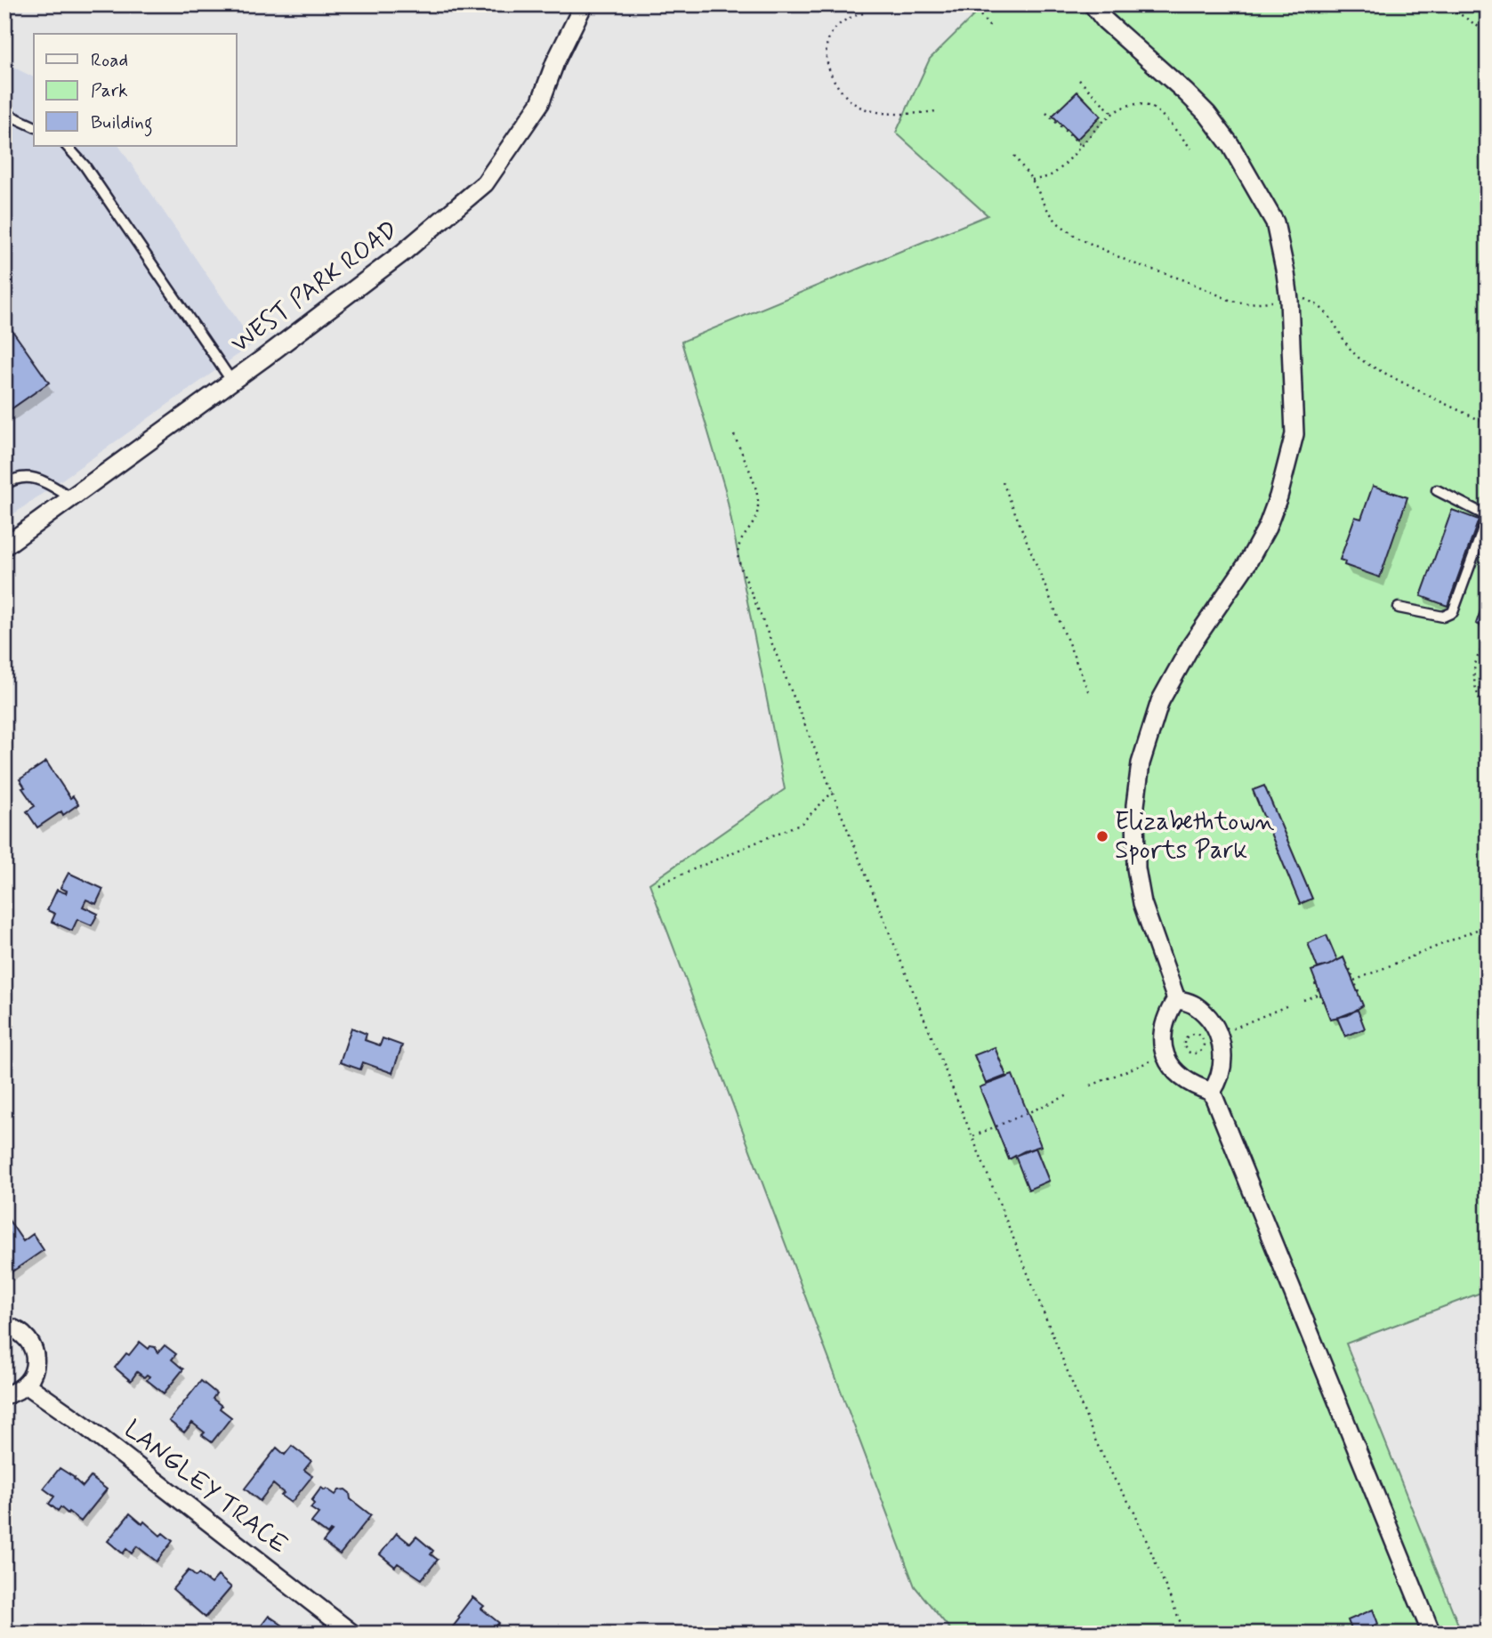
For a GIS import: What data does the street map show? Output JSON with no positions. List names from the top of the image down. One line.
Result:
{"streets":{"street":["WEST PARK ROAD","LANGLEY TRACE"]},"places":["Elizabethtown Sports Park"],"legend":["Road","Park","Building"]}
